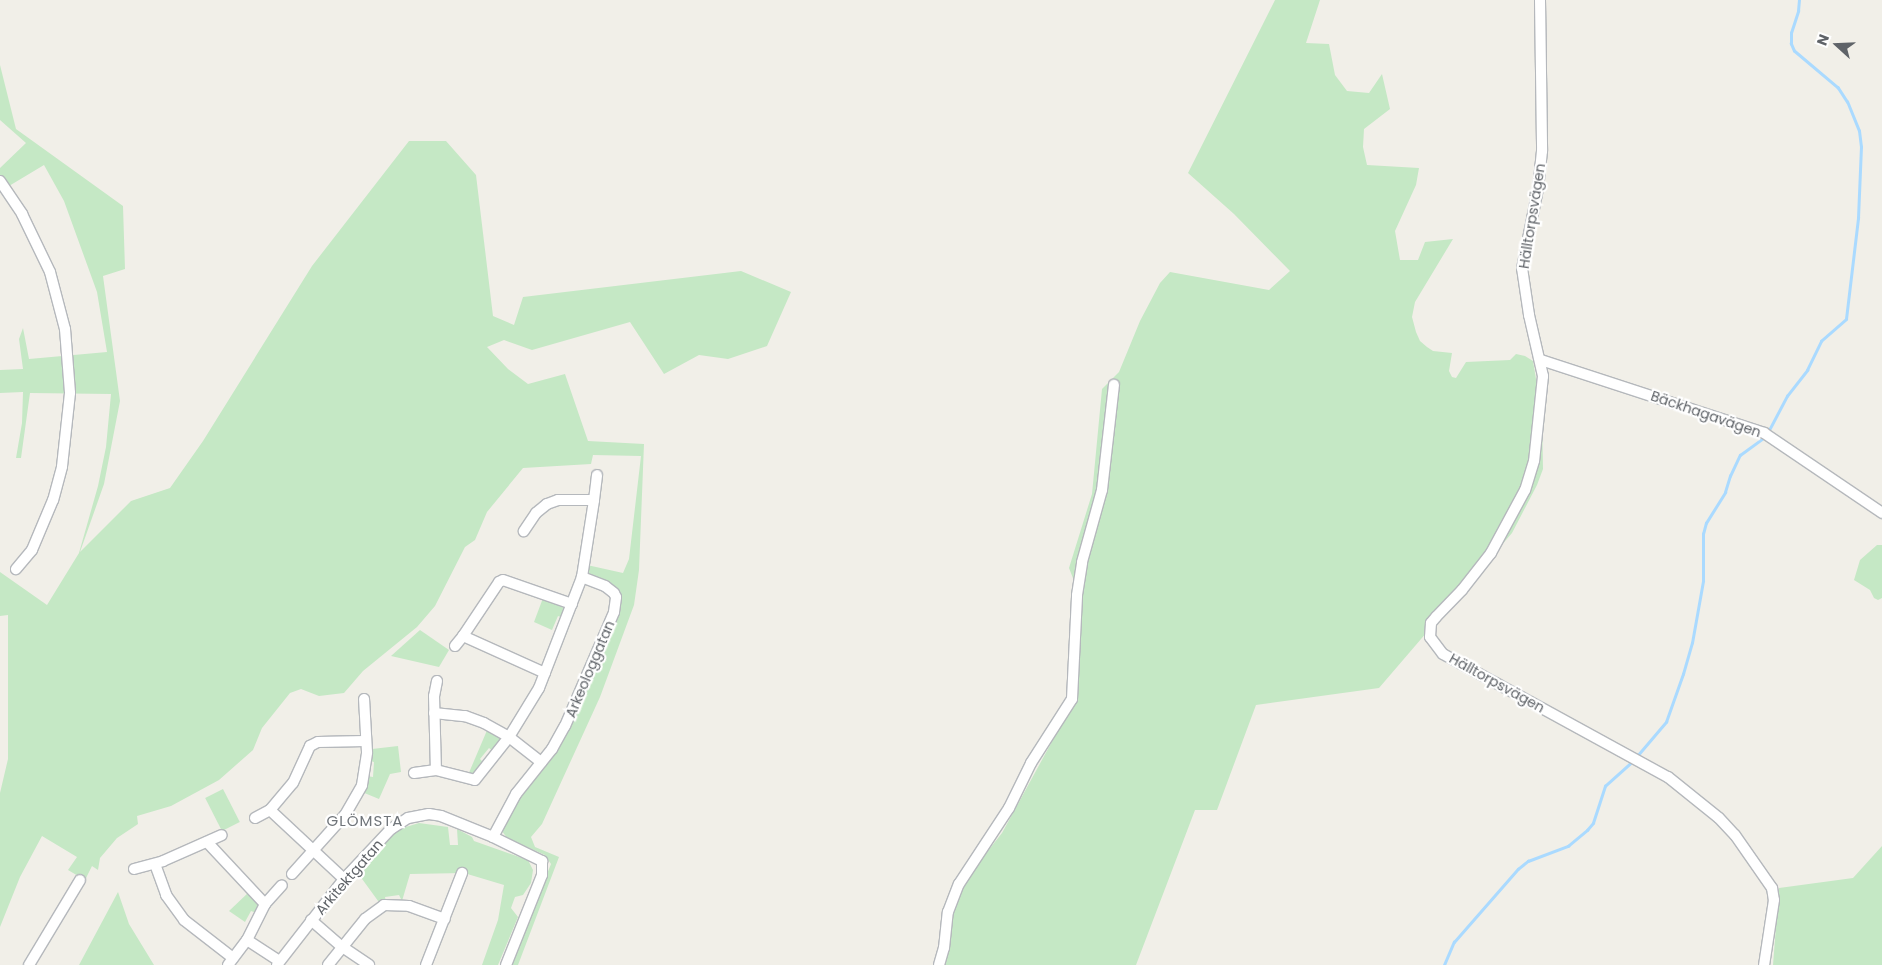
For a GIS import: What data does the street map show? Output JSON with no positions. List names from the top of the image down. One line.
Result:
{"streets":{"street":["Hälltorpsvägen","Bäckhagavägen","Arkeologgatan","Arkitektgatan"]},"crossings":[["Hälltorpsvägen","Bäckhagavägen"],["Arkeologgatan","Arkitektgatan"]],"districts":["GLÖMSTA"],"north":"left"}
